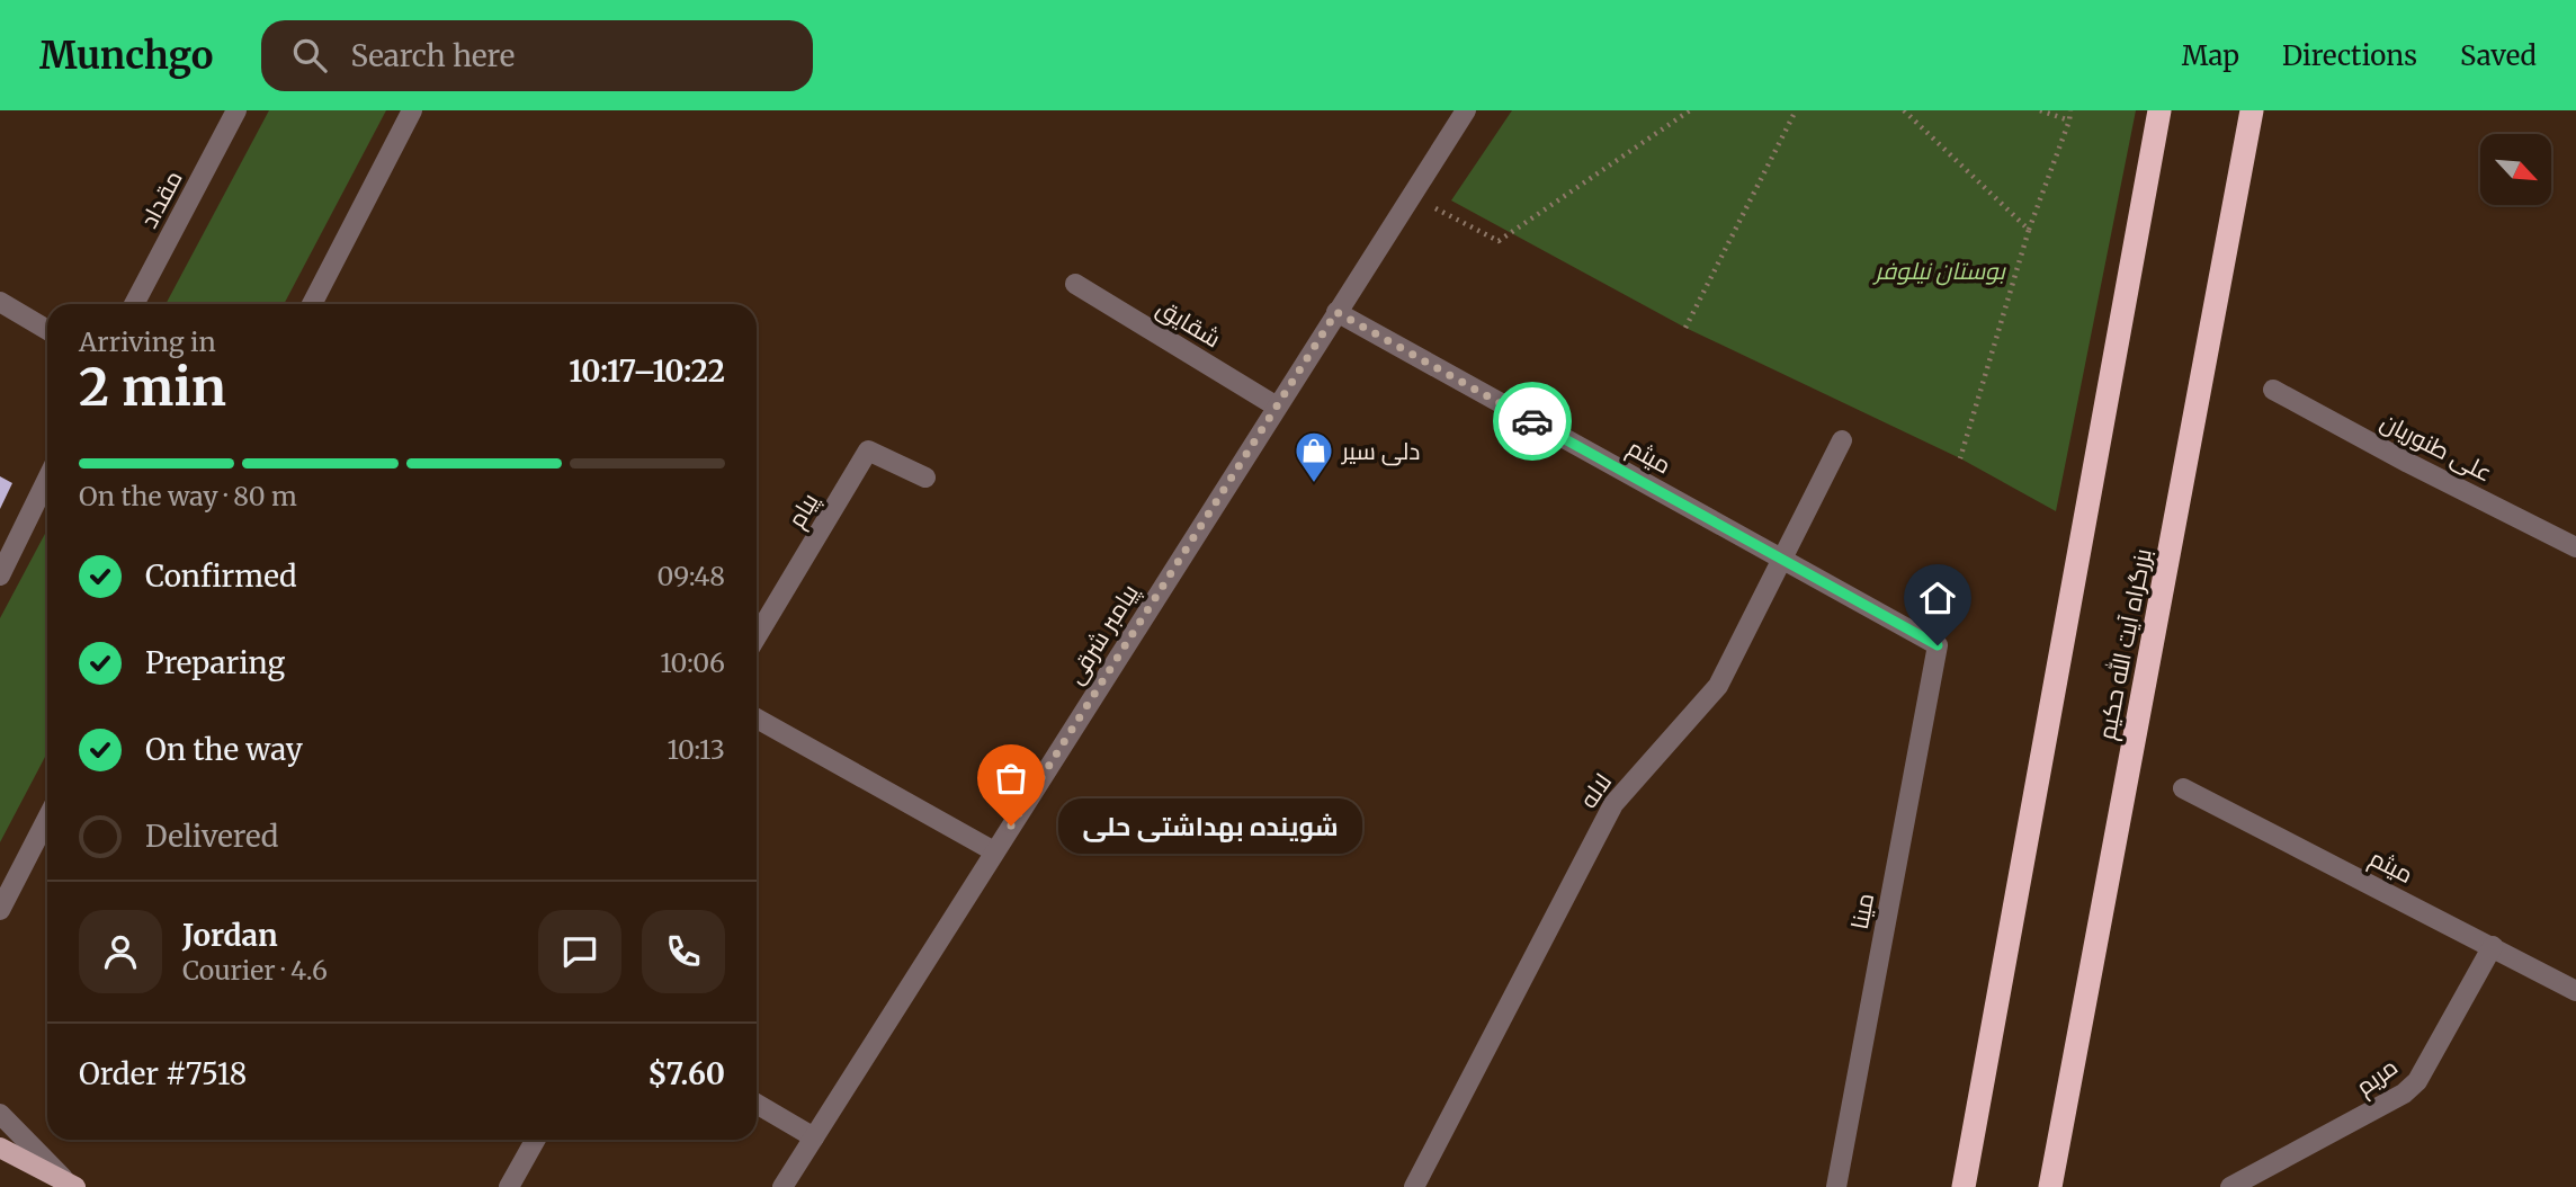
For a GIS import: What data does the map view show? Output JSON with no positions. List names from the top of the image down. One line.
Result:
{"streets":{"highway":["بزرگراه آیت الله حکیم"],"street":["مقداد","شقایق","علی طنوریان","میثم","پیام","پیامبر شرقی","لاله","مینا","مریم"]},"crossings":[["شقایق","پیامبر شرقی"],["میثم","پیامبر شرقی"],["میثم","لاله"],["میثم","مینا"],["میثم","مریم"]],"parks":["بوستان نیلوفر"],"places":{"shop":["دلی سیر"],"other":["شوینده بهداشتی حلی"]},"north":"bottom right","page":{"header":"Munchgo","search":"Search here","nav":["Map","Directions","Saved"],"heading":["2 min","Arriving in","10:17–10:22"],"panel":["Jordan","Courier · 4.6","Order #7518","$7.60"],"bar":"On the way · 80 m","list":[["Confirmed","09:48"],["Preparing","10:06"],["On the way","10:13"],"Delivered"],"bubble":"شوینده بهداشتی حلی"}}
